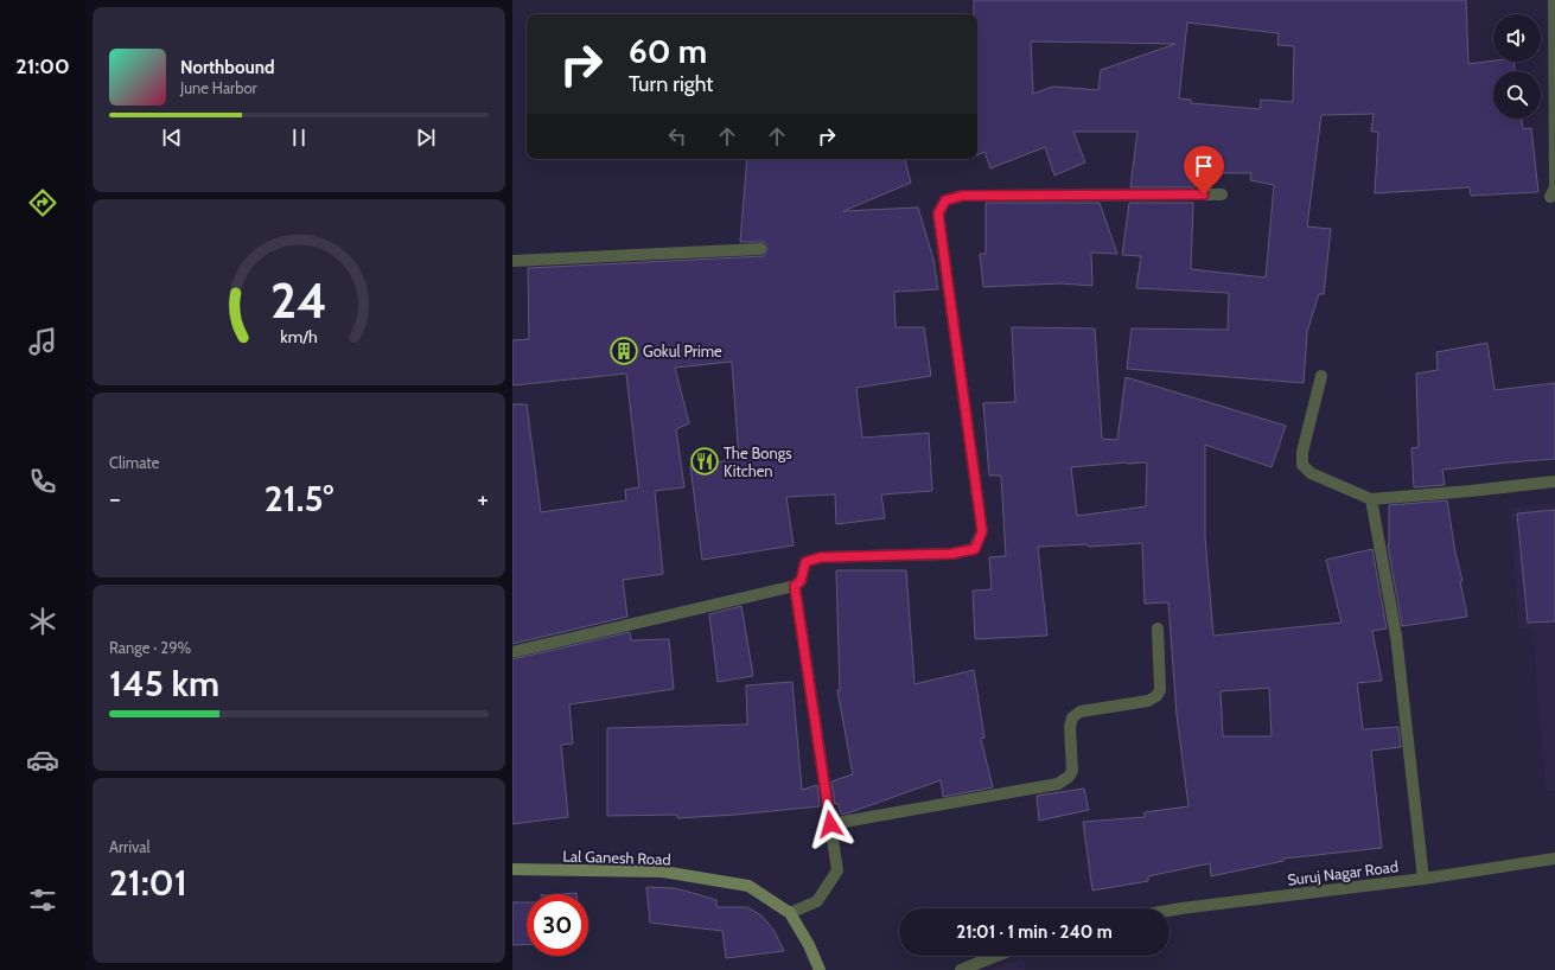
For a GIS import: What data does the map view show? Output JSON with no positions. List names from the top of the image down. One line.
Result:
{"streets":{"main road":["Lal Ganesh Road"],"street":["Suruj Nagar Road"]},"places":{"building":["Gokul Prime"],"restaurant":["The Bongs Kitchen"]},"page":{"tabs":"21:00","turn":["60 m","Turn right"],"song":["Northbound","June Harbor"],"tile":["Climate",["Range · 29%","145 km"],["Arrival","21:01"]],"heat":["−","21.5°","+"],"limit":"30","trip":"21:01 · 1 min · 240 m","gauge":["24","km/h"]}}
